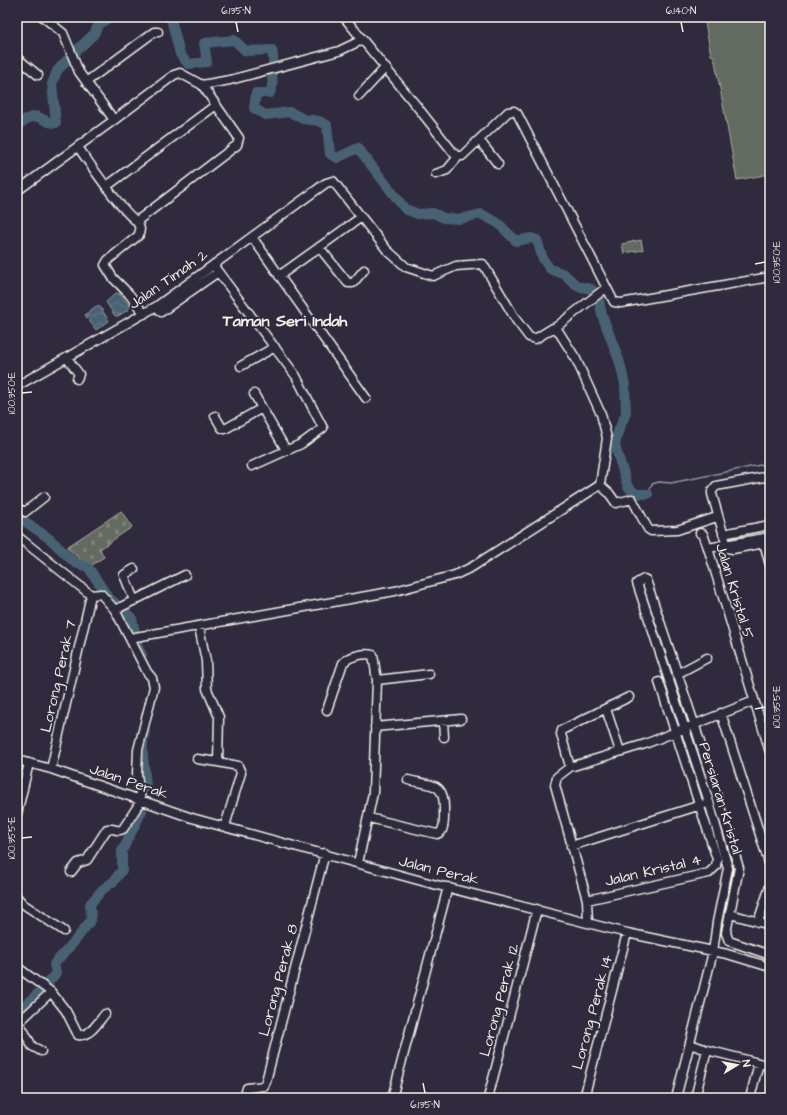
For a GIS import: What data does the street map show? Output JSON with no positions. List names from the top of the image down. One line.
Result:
{"streets":{"street":["Jalan Timah 2","Jalan Kristal 5","Lorong Perak 7","Jalan Perak","Persiaran Kristal","Jalan Kristal 4","Lorong Perak 8","Lorong Perak 12","Lorong Perak 14"]},"crossings":[["Lorong Perak 7","Jalan Perak"],["Jalan Perak","Persiaran Kristal"],["Jalan Perak","Lorong Perak 8"],["Jalan Perak","Lorong Perak 12"],["Jalan Perak","Lorong Perak 14"]],"districts":["Taman Seri Indah"],"north":"right","coordinates":["6.135°N","6.140°N","100.350°E","100.355°E"]}
